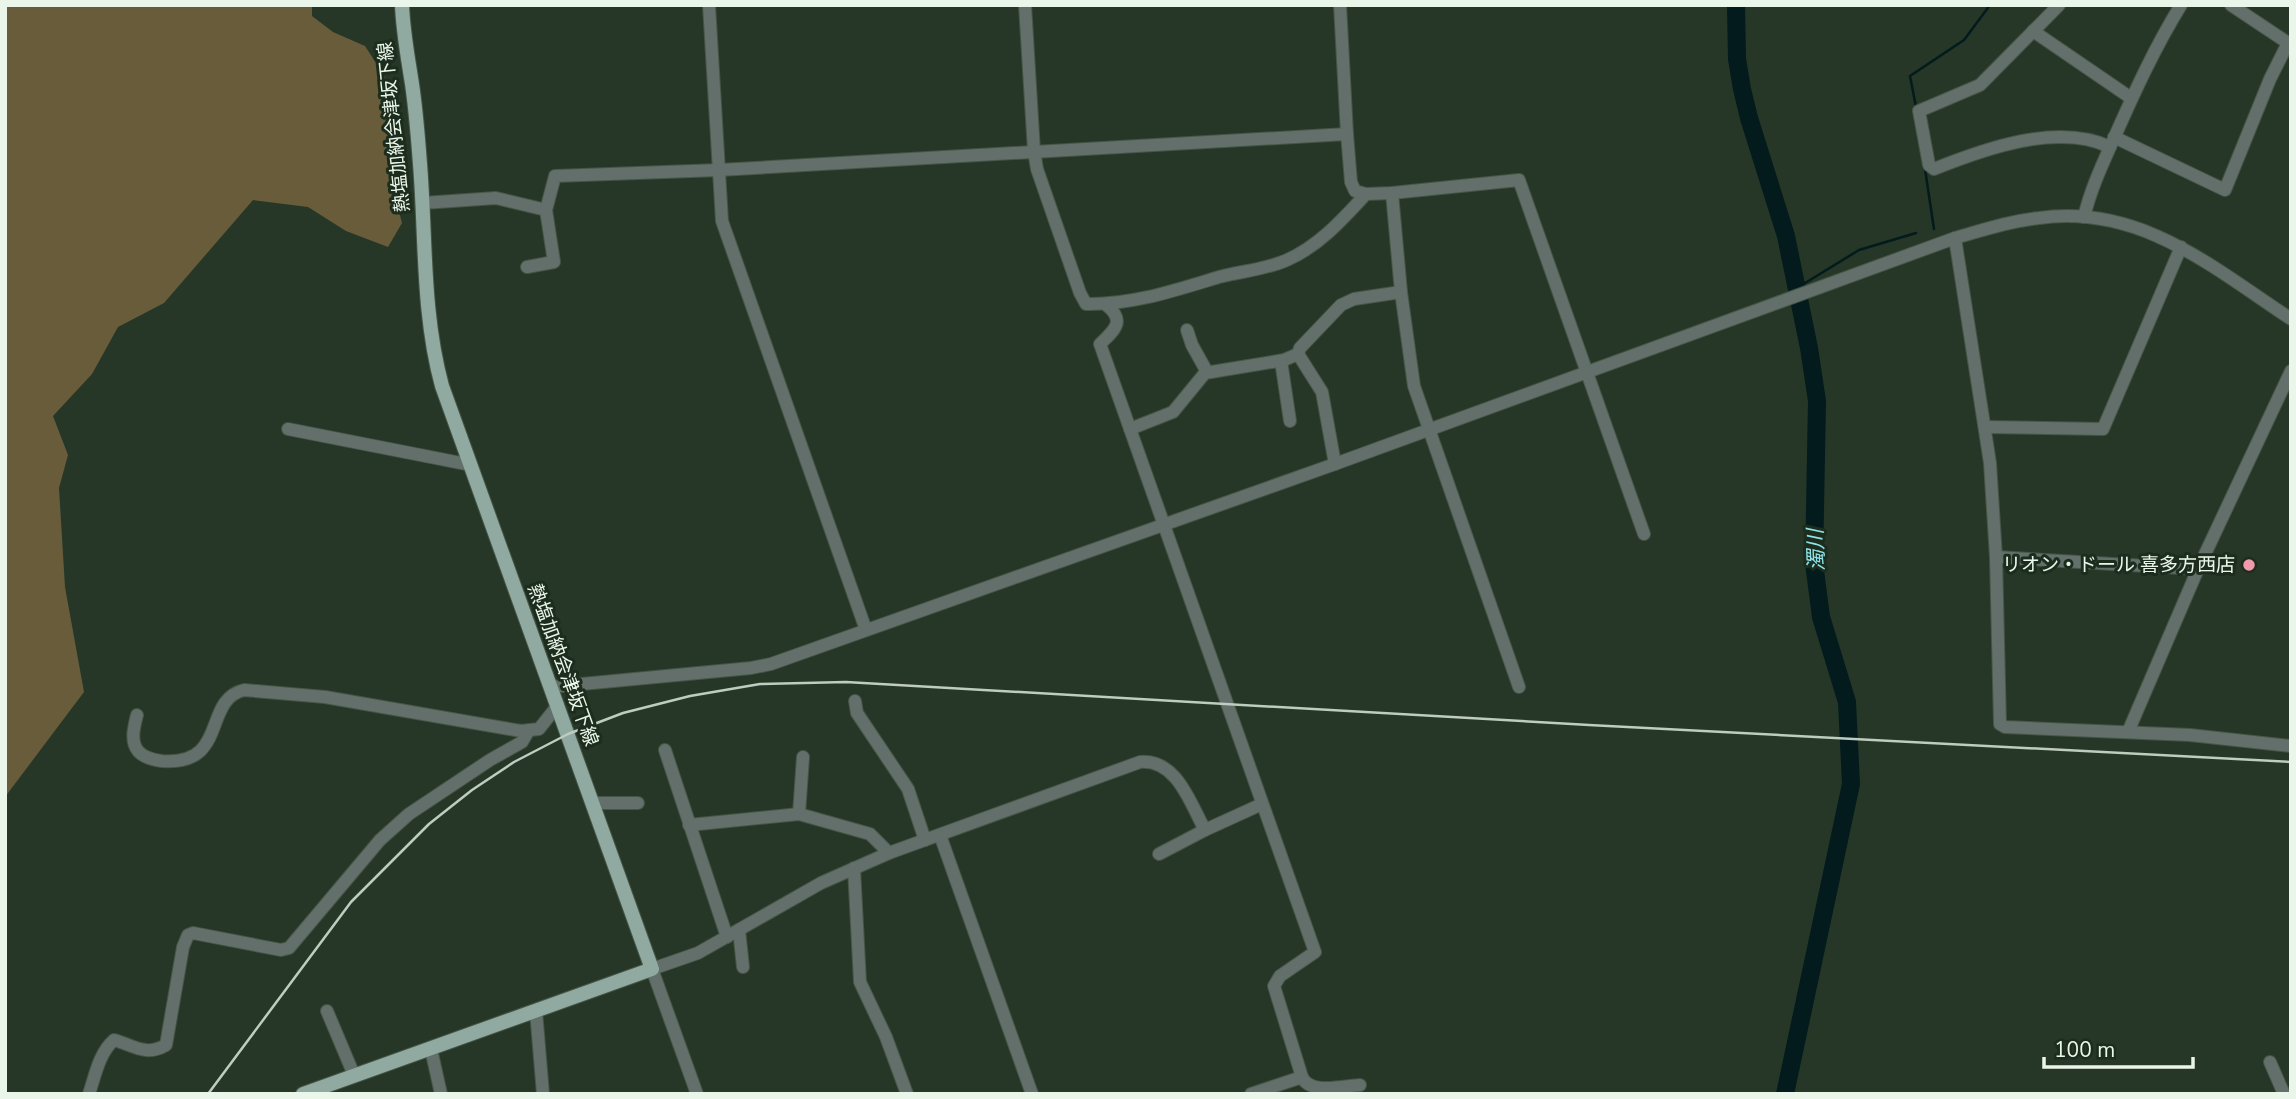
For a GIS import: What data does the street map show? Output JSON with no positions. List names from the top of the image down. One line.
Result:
{"streets":{"main road":["熱塩加納会津坂下線"]},"water":["濁川"],"places":["リオン・ドール 喜多方西店"],"scale_bar":"100 m"}
